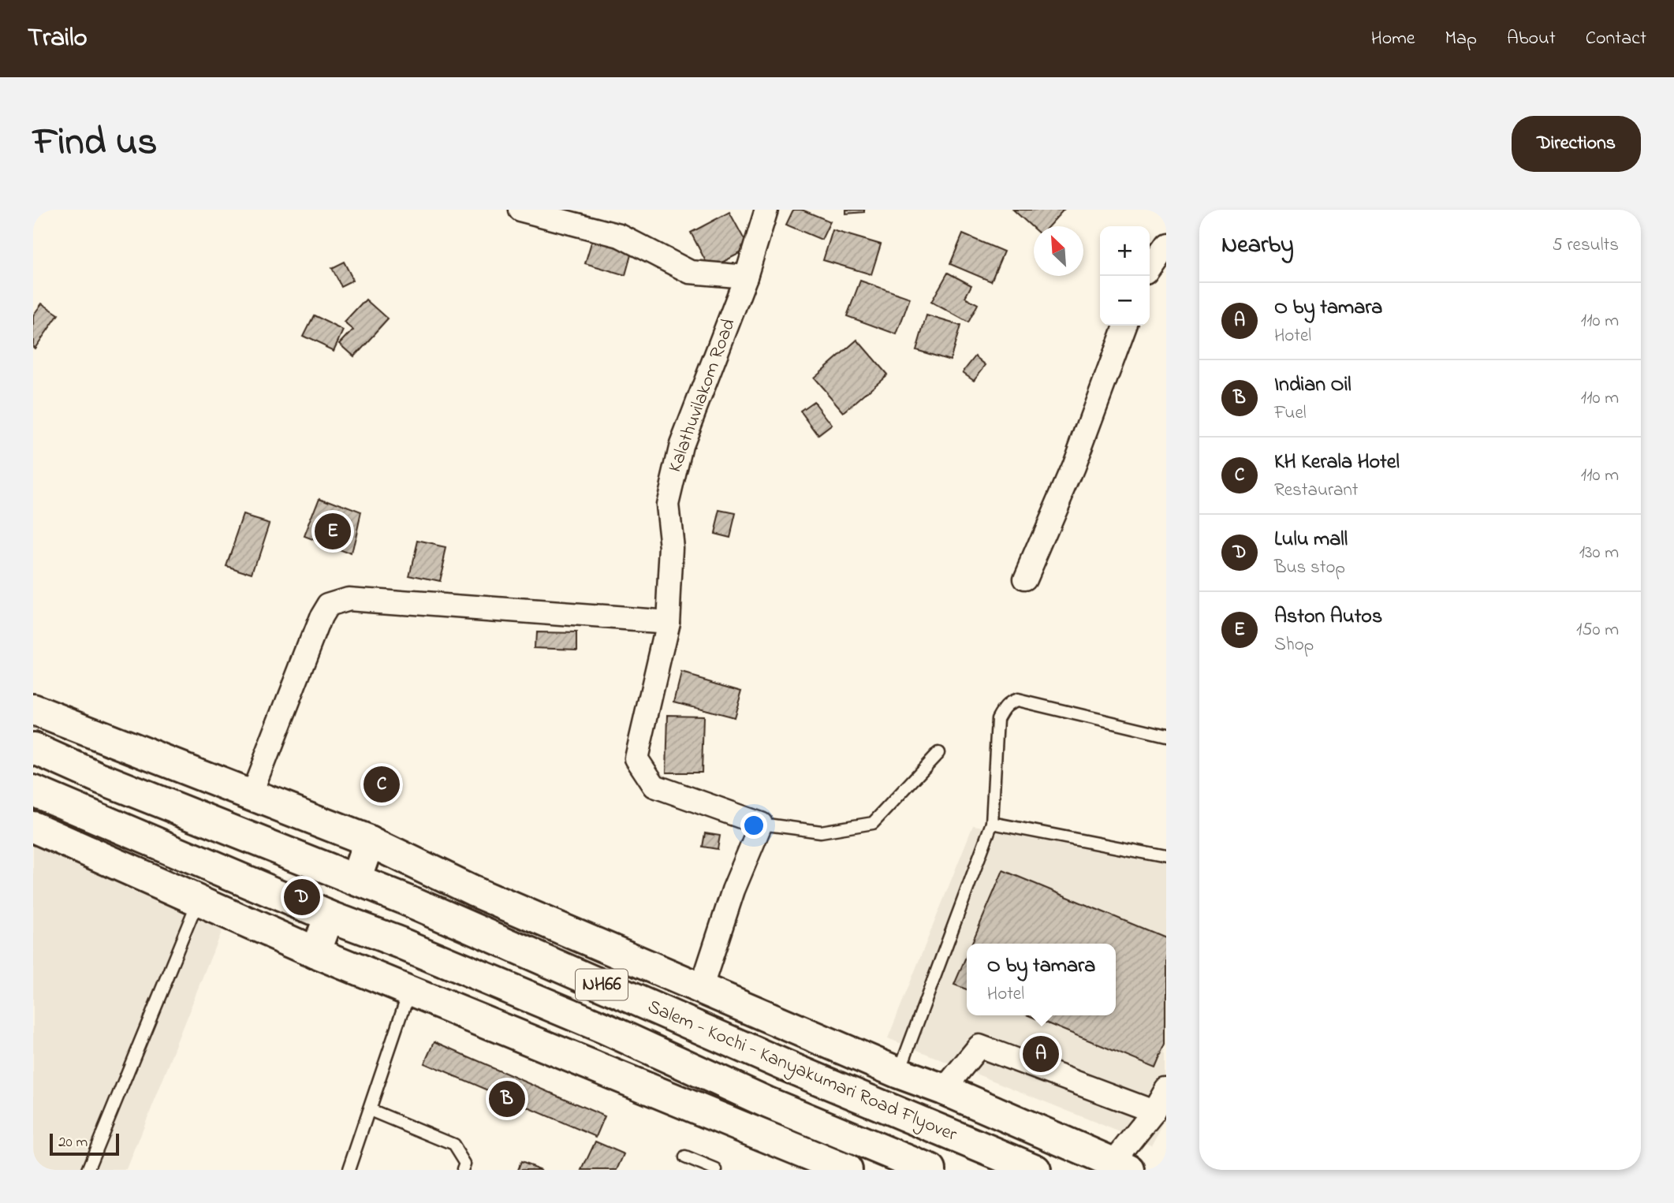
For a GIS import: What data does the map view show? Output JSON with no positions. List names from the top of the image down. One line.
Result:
{"streets":{"main road":["NH66","Salem - Kochi - Kanyakumari Road Flyover"],"street":["Kalathuvilakom Road"]},"crossings":[["NH66","Salem - Kochi - Kanyakumari Road Flyover"]],"scale_bar":"20 m","north":"top left","page":{"header":"Trailo","nav":["Home","Map","About","Contact"],"title":"Find us","buttons":"Directions","heading":["Nearby","5 results"],"map_buttons":["+","−"],"list":[{"mark":"A","name":"O by tamara","note":"Hotel","value":"110 m"},{"mark":"B","name":"Indian Oil","note":"Fuel","value":"110 m"},{"mark":"C","name":"KH Kerala Hotel","note":"Restaurant","value":"110 m"},{"mark":"D","name":"Lulu mall","note":"Bus stop","value":"130 m"},{"mark":"E","name":"Aston Autos","note":"Shop","value":"150 m"}],"pins":["E","C","D","A","B"],"popup":["O by tamara","Hotel"],"scale":"20 m"}}
